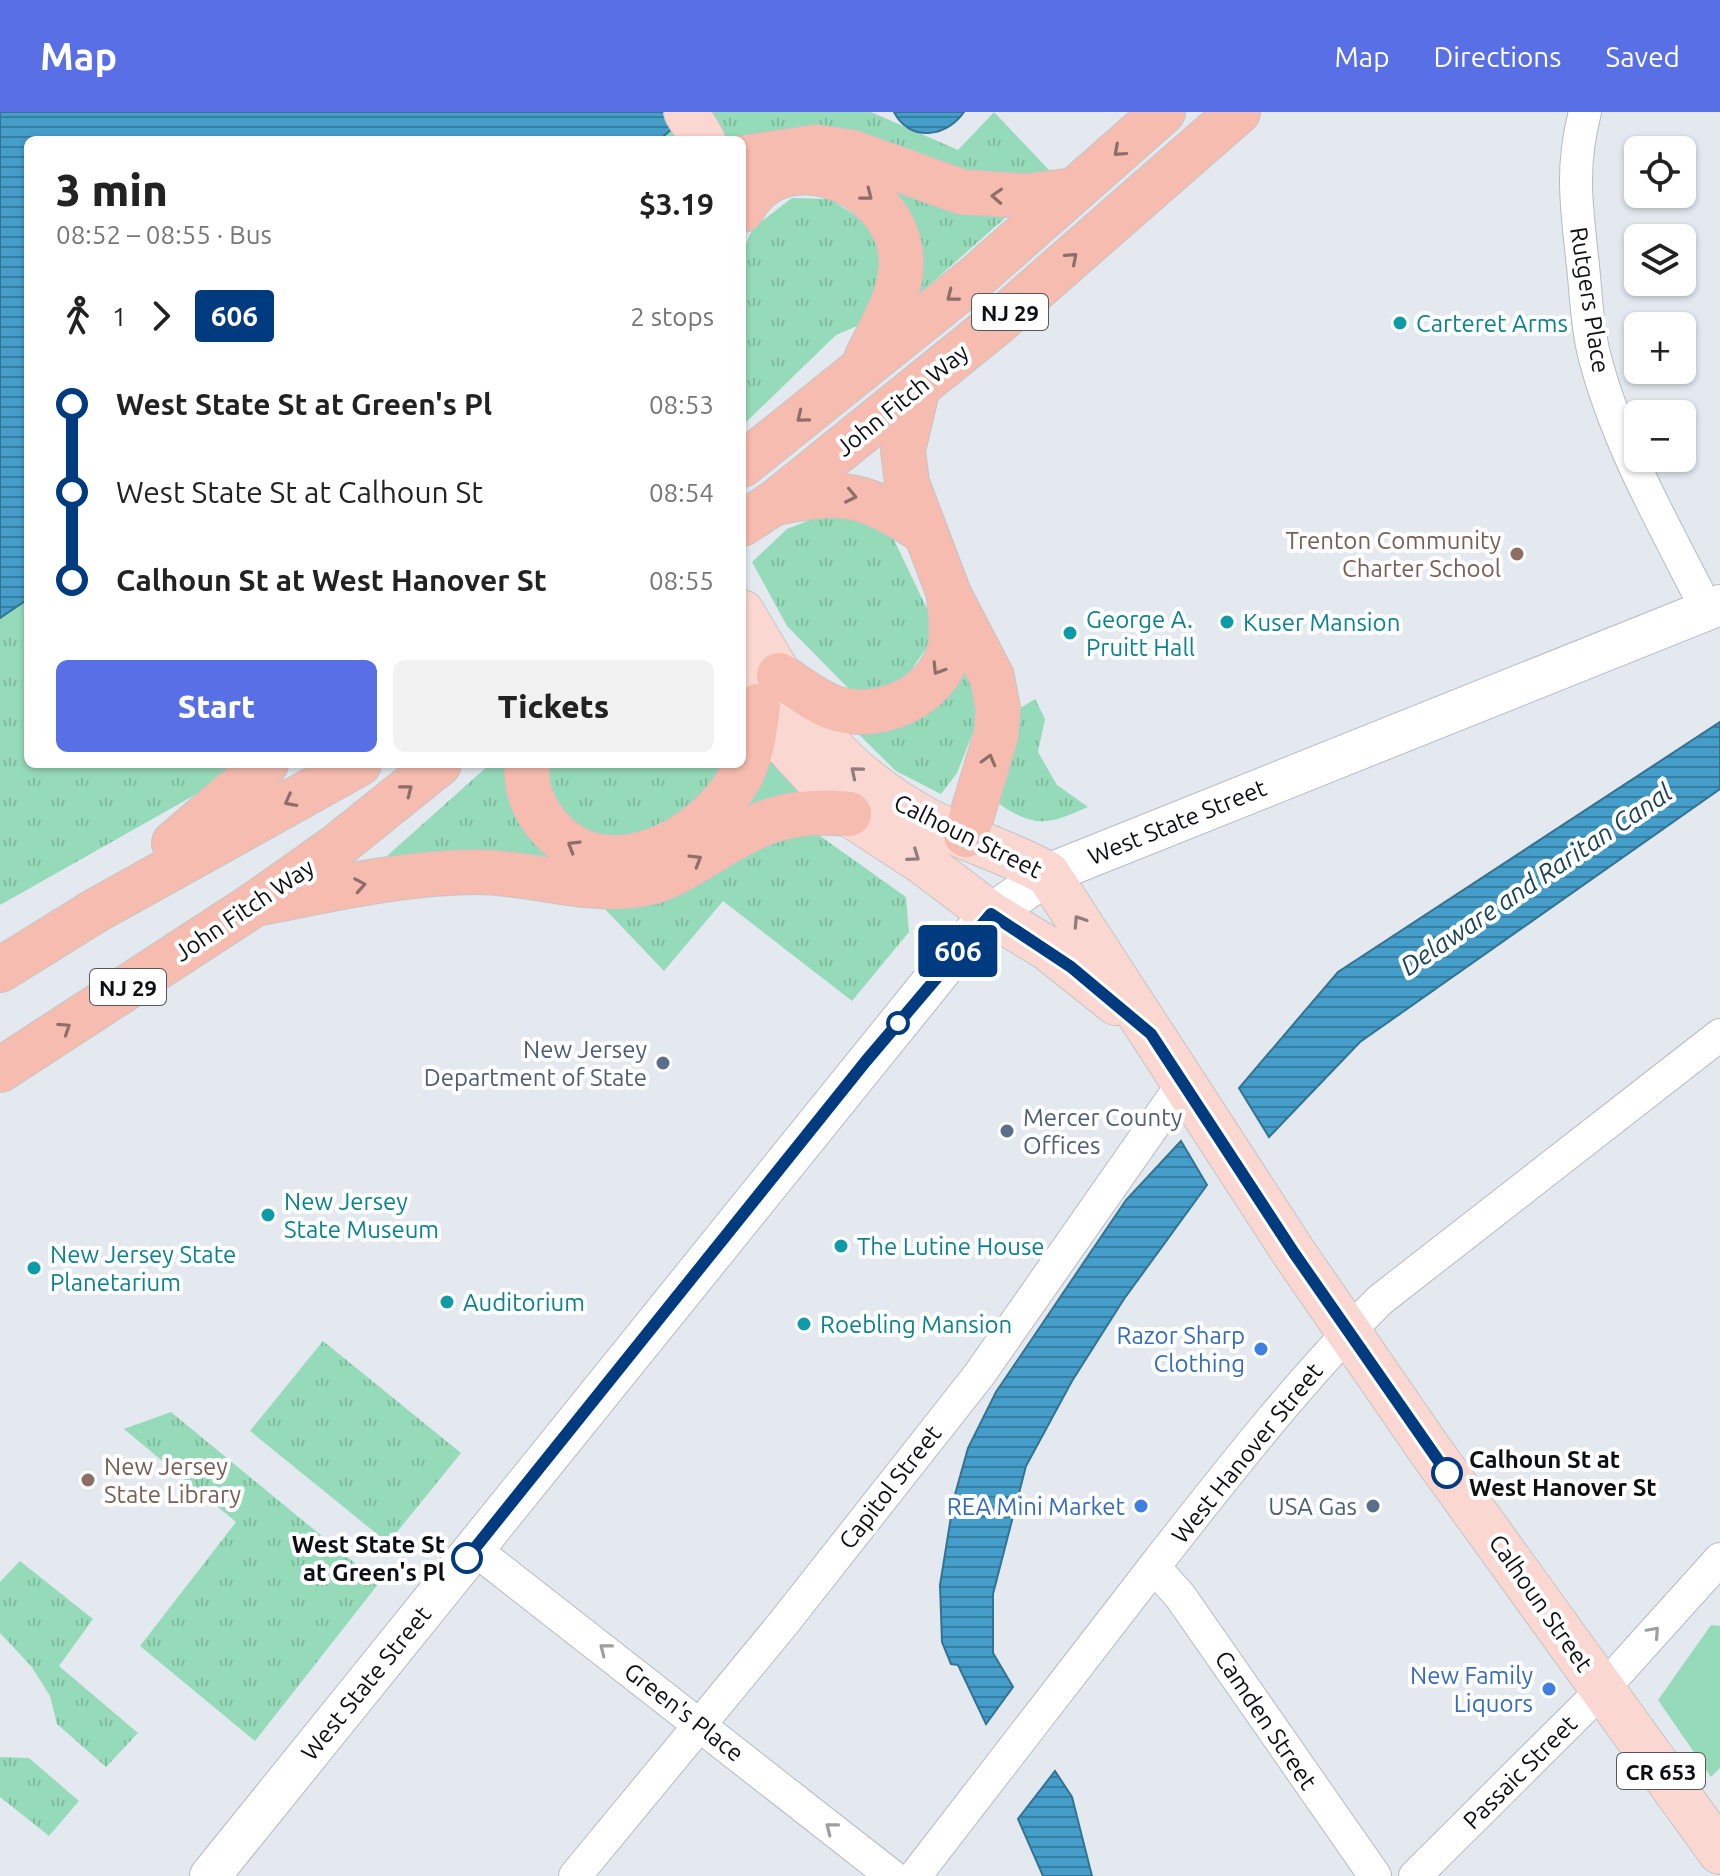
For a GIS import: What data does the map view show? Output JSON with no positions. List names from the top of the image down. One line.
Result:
{"streets":{"highway":["NJ 29","John Fitch Way"],"main road":["Calhoun Street","CR 653"],"street":["Rutgers Place","West State Street","West Hanover Street","Capitol Street","Green's Place","Camden Street","Passaic Street"]},"crossings":[["Rutgers Place","West State Street"],["West State Street","Calhoun Street"],["West State Street","Green's Place"],["Calhoun Street","West Hanover Street"],["Calhoun Street","Capitol Street"],["Calhoun Street","Passaic Street"],["West Hanover Street","Camden Street"],["Capitol Street","Green's Place"]],"one_way":["Green's Place","Passaic Street"],"water":["Delaware and Raritan Canal"],"places":["Carteret Arms","Trenton Community Charter School","Kuser Mansion","George A. Pruitt Hall","New Jersey Department of State","Mercer County Offices","New Jersey State Museum","The Lutine House","New Jersey State Planetarium","Auditorium","Roebling Mansion","Razor Sharp Clothing","Calhoun St at West Hanover St","New Jersey State Library","REA Mini Market","USA Gas","West State St at Green's Pl","New Family Liquors"],"lines":["bus line 606"],"page":{"header":"Map","nav":["Map","Directions","Saved"],"on_map":"606","map_buttons":["+","−"],"heading":["3 min","08:52 – 08:55 · Bus","$3.19"],"legs":["1","606","2 stops"],"list":[{"name":"West State St at Green's Pl","value":"08:53"},{"name":"West State St at Calhoun St","value":"08:54"},{"name":"Calhoun St at West Hanover St","value":"08:55"}],"buttons":["Start","Tickets"]}}
